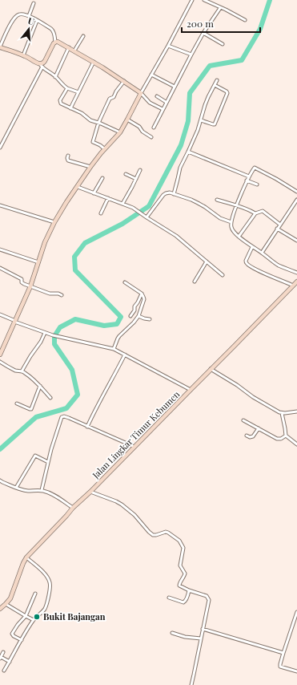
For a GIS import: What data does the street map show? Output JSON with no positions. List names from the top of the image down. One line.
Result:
{"streets":{"street":["Jalan Lingkar Timur Kebumen"]},"places":["Bukit Bajangan"],"scale_bar":"200 m","north":"top"}
